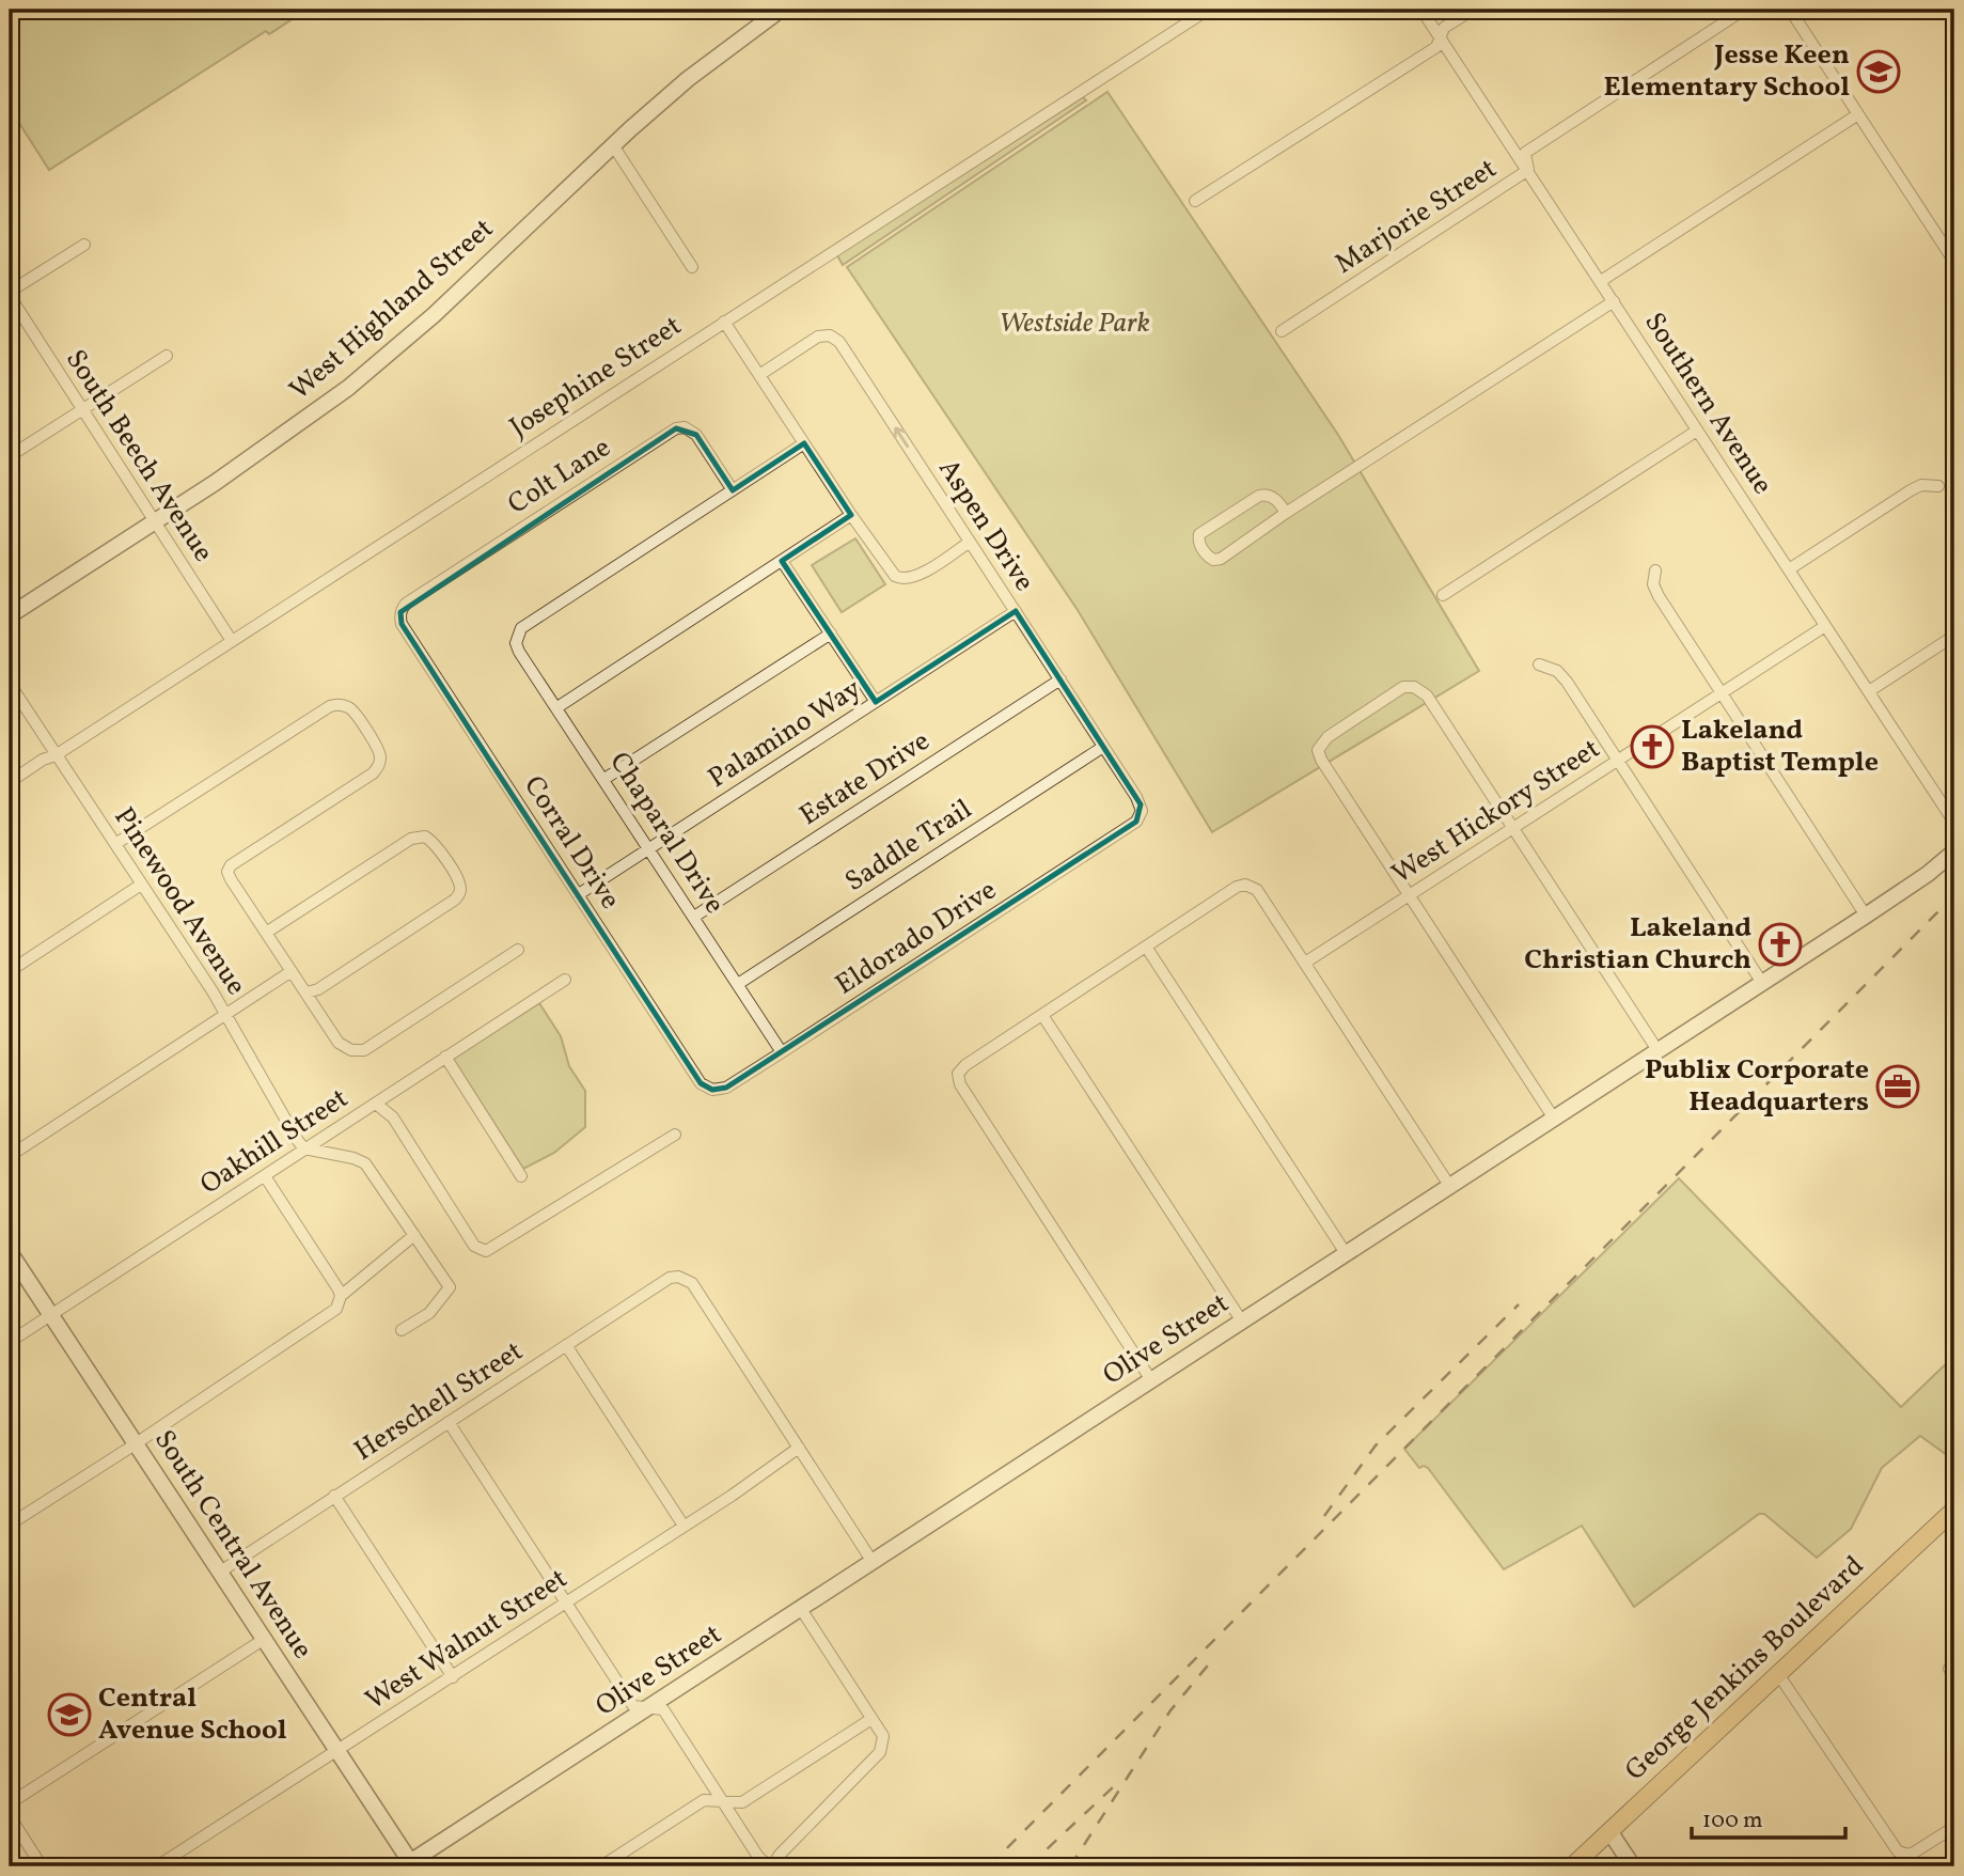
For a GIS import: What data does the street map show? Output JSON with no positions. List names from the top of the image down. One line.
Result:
{"streets":{"main road":["West Highland Street","Olive Street","South Central Avenue","George Jenkins Boulevard"],"street":["Marjorie Street","Josephine Street","Southern Avenue","South Beech Avenue","Colt Lane","Aspen Drive","Palamino Way","Estate Drive","West Hickory Street","Chaparal Drive","Corral Drive","Saddle Trail","Pinewood Avenue","Eldorado Drive","Oakhill Street","Herschell Street","West Walnut Street"]},"crossings":[["Marjorie Street","Southern Avenue"],["West Highland Street","South Beech Avenue"],["Josephine Street","South Beech Avenue"],["Josephine Street","Pinewood Avenue"],["Southern Avenue","West Hickory Street"],["Colt Lane","Chaparal Drive"],["Colt Lane","Corral Drive"],["Aspen Drive","Palamino Way"],["Aspen Drive","Estate Drive"],["Aspen Drive","Saddle Trail"],["Aspen Drive","Eldorado Drive"],["Palamino Way","Chaparal Drive"],["Palamino Way","Corral Drive"],["Estate Drive","Chaparal Drive"],["Chaparal Drive","Saddle Trail"],["Chaparal Drive","Eldorado Drive"],["Corral Drive","Eldorado Drive"],["Pinewood Avenue","Oakhill Street"],["Oakhill Street","South Central Avenue"],["Olive Street","South Central Avenue"],["Herschell Street","South Central Avenue"],["Herschell Street","West Walnut Street"],["South Central Avenue","West Walnut Street"]],"parks":["Westside Park"],"places":{"school or university":["Jesse Keen Elementary School","Central Avenue School"],"church":["Lakeland Baptist Temple","Lakeland Christian Church"],"office":["Publix Corporate Headquarters"]},"scale_bar":"100 m"}
